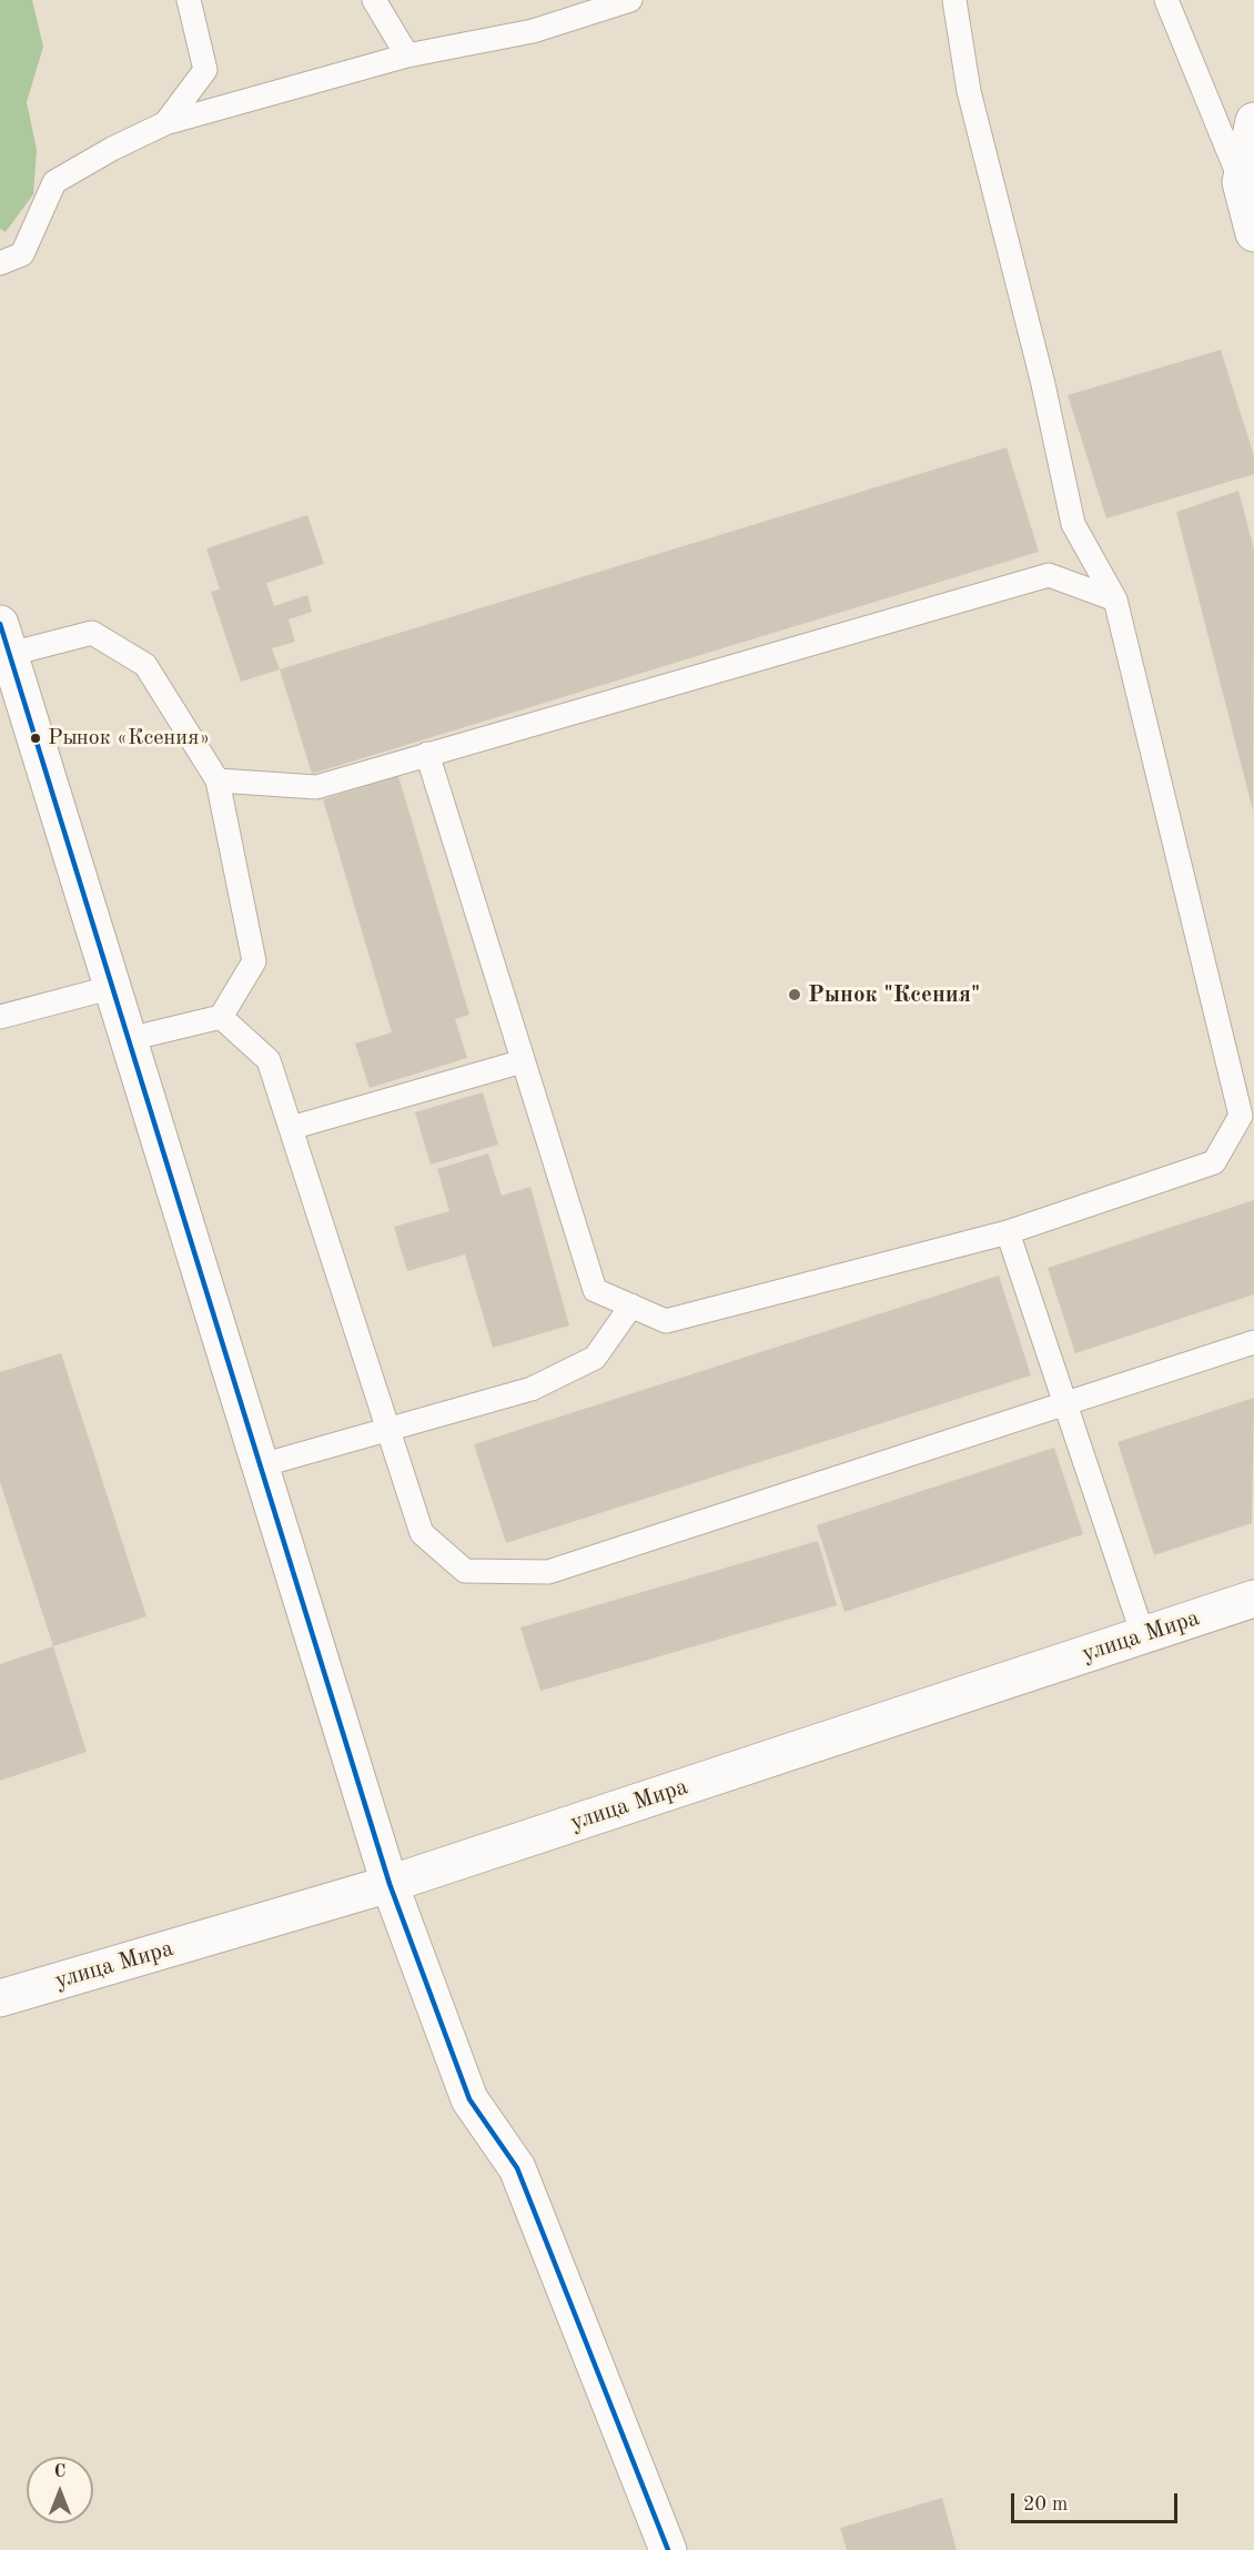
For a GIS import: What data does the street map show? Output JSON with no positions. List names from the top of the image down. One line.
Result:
{"streets":{"main road":["улица Мира"]},"places":["Рынок «Ксения»","Рынок \"Ксения\""],"scale_bar":"20 m","north":"top"}
